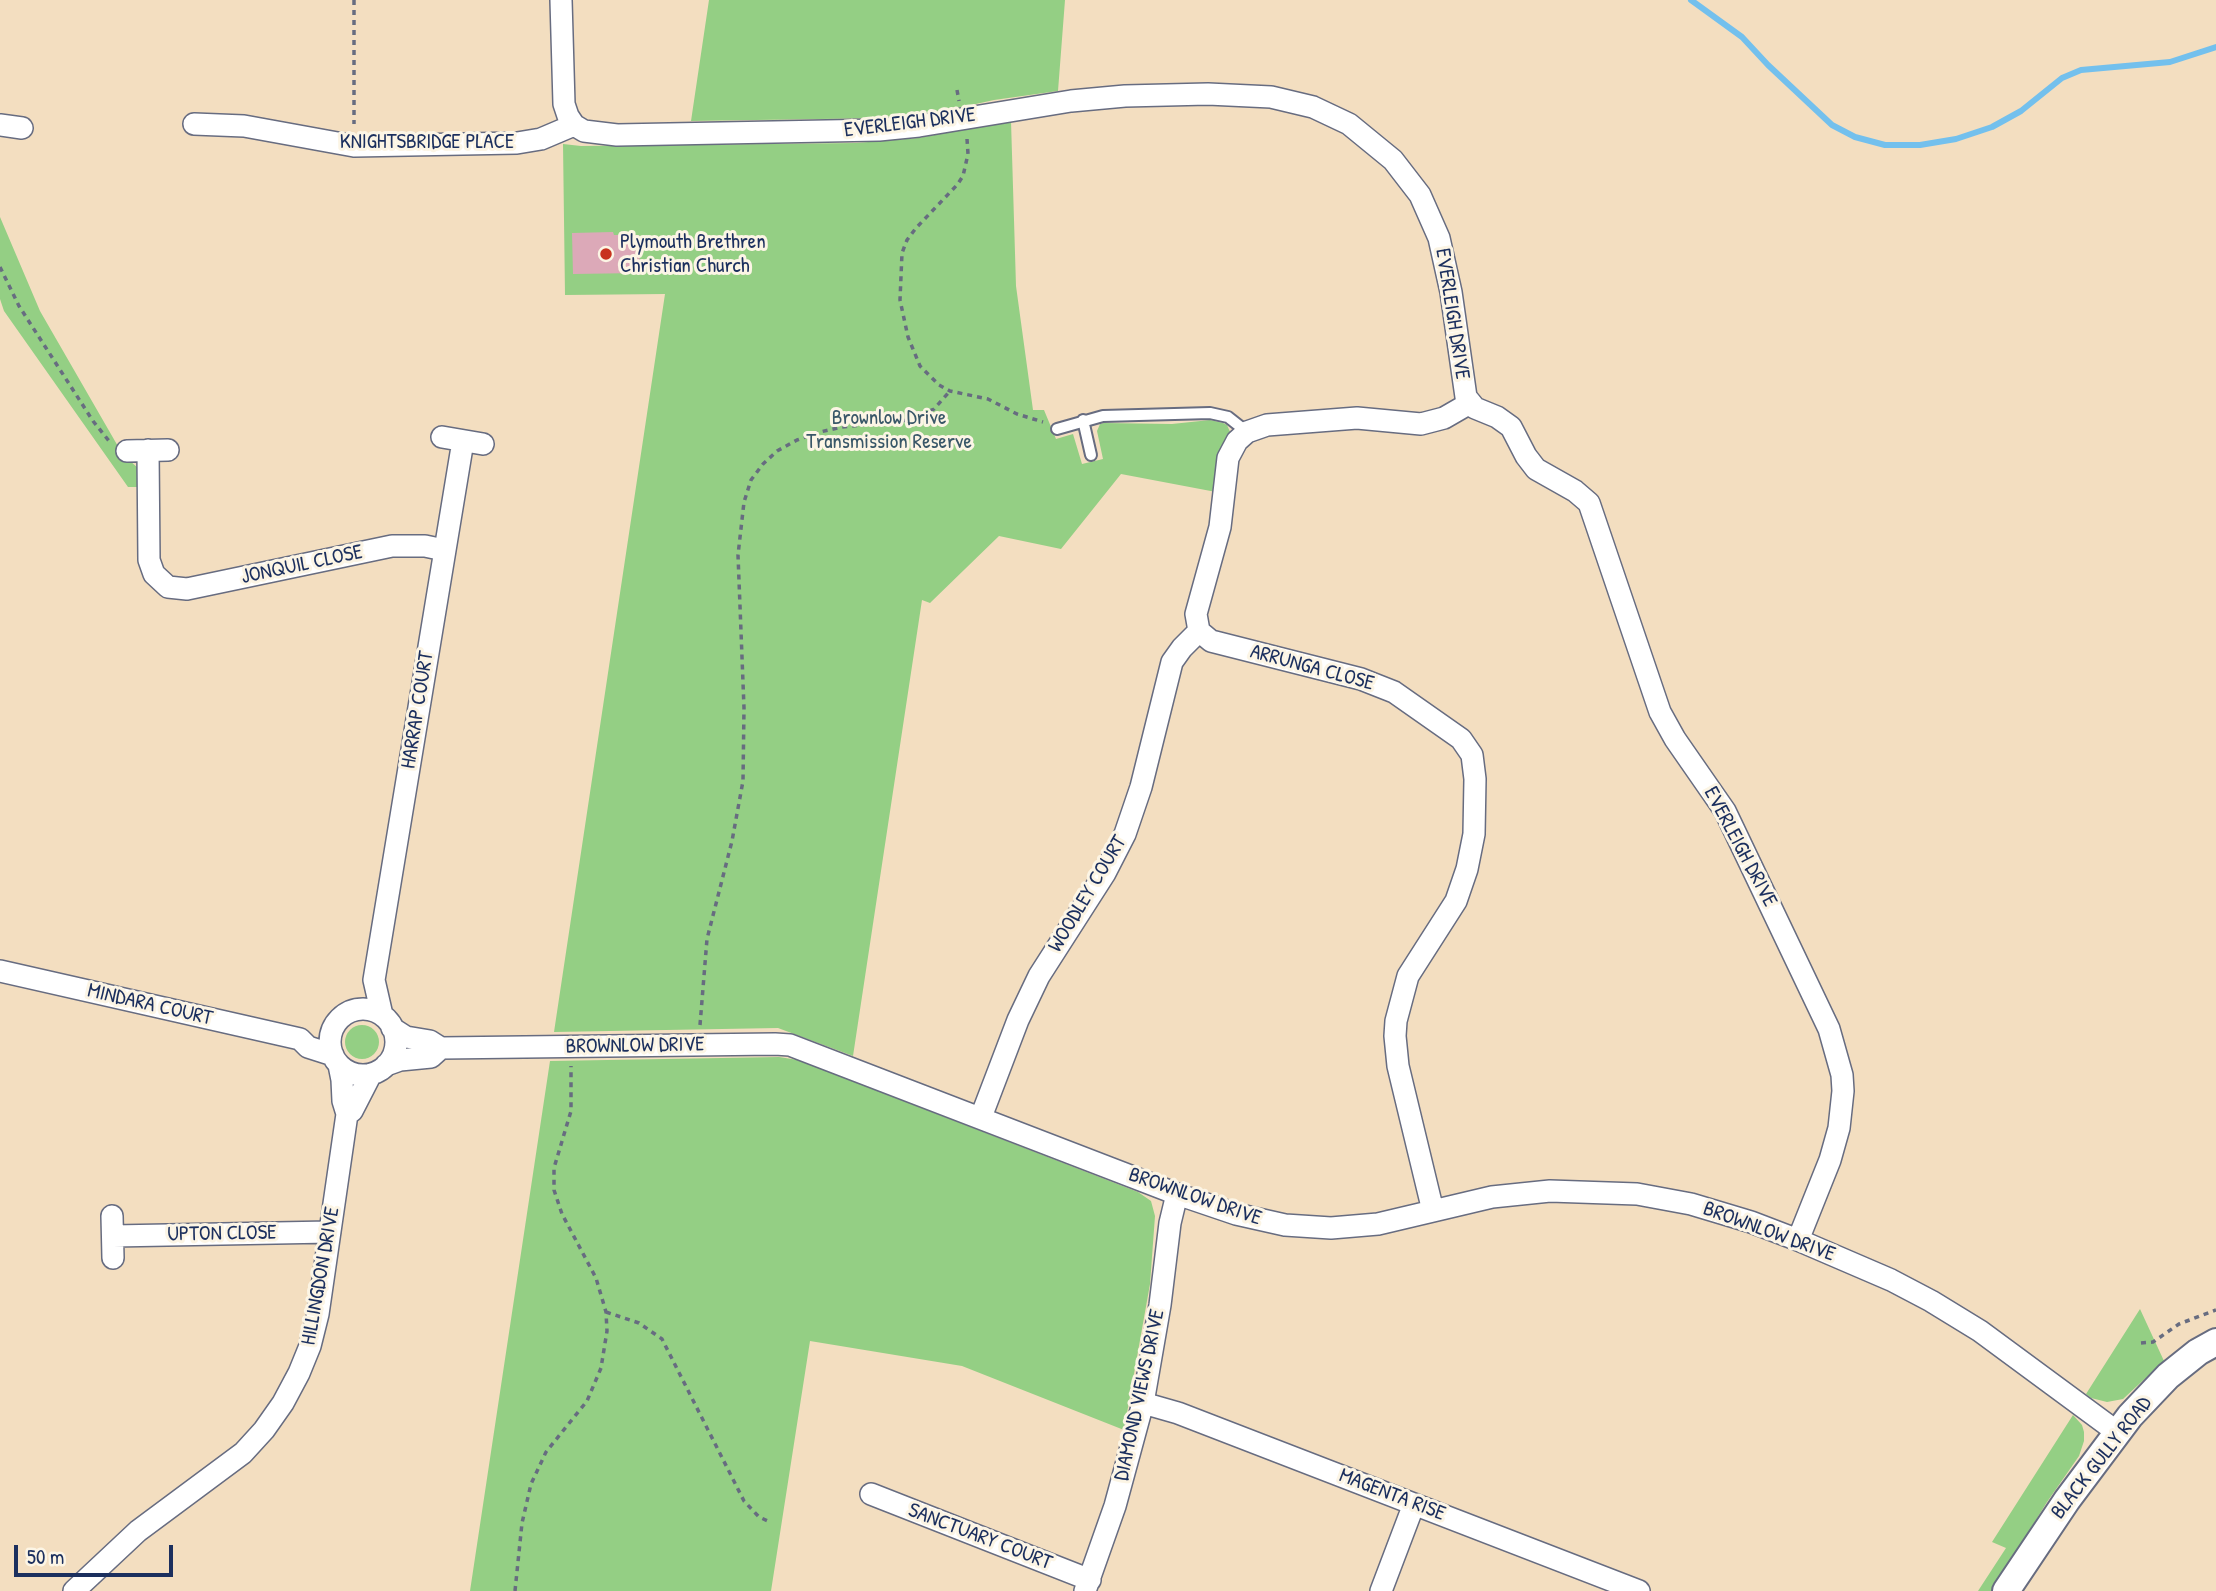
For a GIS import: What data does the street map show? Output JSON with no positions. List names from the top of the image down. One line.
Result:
{"streets":{"street":["EVERLEIGH DRIVE","KNIGHTSBRIDGE PLACE","JONQUIL CLOSE","ARRUNGA CLOSE","HARRAP COURT","WOODLEY COURT","MINDARA COURT","BROWNLOW DRIVE","UPTON CLOSE","HILLINGDON DRIVE","DIAMOND VIEWS DRIVE","BLACK GULLY ROAD","MAGENTA RISE","SANCTUARY COURT"]},"crossings":[["EVERLEIGH DRIVE","KNIGHTSBRIDGE PLACE"],["EVERLEIGH DRIVE","BROWNLOW DRIVE"],["JONQUIL CLOSE","HARRAP COURT"],["ARRUNGA CLOSE","WOODLEY COURT"],["ARRUNGA CLOSE","BROWNLOW DRIVE"],["HARRAP COURT","MINDARA COURT"],["HARRAP COURT","BROWNLOW DRIVE"],["HARRAP COURT","HILLINGDON DRIVE"],["WOODLEY COURT","BROWNLOW DRIVE"],["MINDARA COURT","BROWNLOW DRIVE"],["MINDARA COURT","HILLINGDON DRIVE"],["BROWNLOW DRIVE","HILLINGDON DRIVE"],["BROWNLOW DRIVE","DIAMOND VIEWS DRIVE"],["BROWNLOW DRIVE","BLACK GULLY ROAD"],["UPTON CLOSE","HILLINGDON DRIVE"],["DIAMOND VIEWS DRIVE","MAGENTA RISE"],["DIAMOND VIEWS DRIVE","SANCTUARY COURT"]],"parks":["Brownlow Drive Transmission Reserve"],"places":["Plymouth Brethren Christian Church"],"scale_bar":"50 m"}
